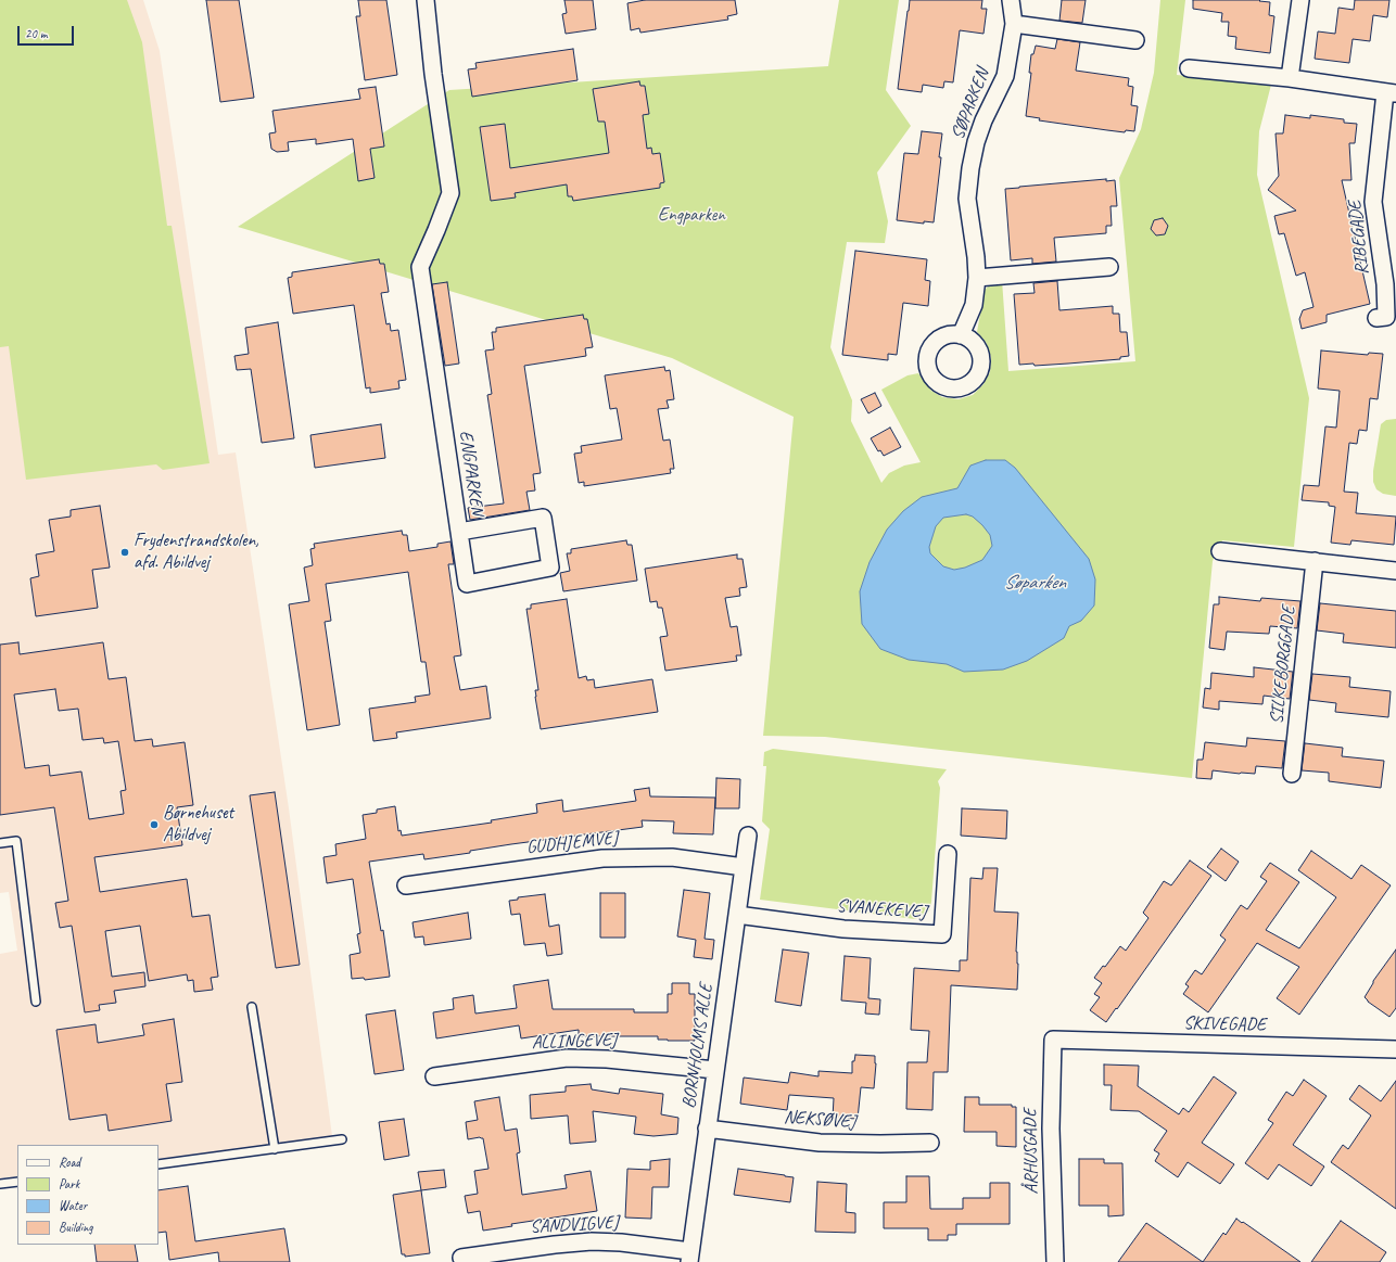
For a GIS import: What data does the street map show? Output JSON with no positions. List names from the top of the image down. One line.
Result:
{"streets":{"street":["SØPARKEN","RIBEGADE","ENGPARKEN","SILKEBORGGADE","GUDHJEMVEJ","SVANEKEVEJ","SKIVEGADE","ALLINGEVEJ","BORNHOLMS ALLE","NEKSØVEJ","ÅRHUSGADE","SANDVIGVEJ"]},"crossings":[["GUDHJEMVEJ","BORNHOLMS ALLE"],["SVANEKEVEJ","BORNHOLMS ALLE"],["SKIVEGADE","ÅRHUSGADE"],["ALLINGEVEJ","BORNHOLMS ALLE"],["BORNHOLMS ALLE","NEKSØVEJ"],["BORNHOLMS ALLE","SANDVIGVEJ"]],"water":["Søparken"],"parks":["Engparken"],"places":["Frydenstrandskolen, afd. Abildvej","Børnehuset Abildvej"],"legend":["Road","Park","Water","Building"],"scale_bar":"20 m"}
